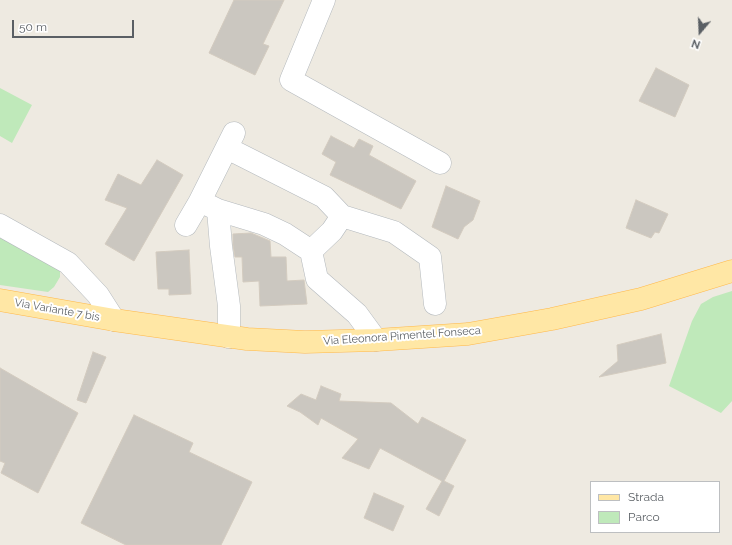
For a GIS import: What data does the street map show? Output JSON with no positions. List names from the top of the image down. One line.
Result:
{"streets":{"main road":["Via Variante 7 bis","Via Eleonora Pimentel Fonseca"]},"crossings":[["Via Variante 7 bis","Via Eleonora Pimentel Fonseca"]],"legend":["Strada","Parco"],"scale_bar":"50 m","north":"bottom"}
